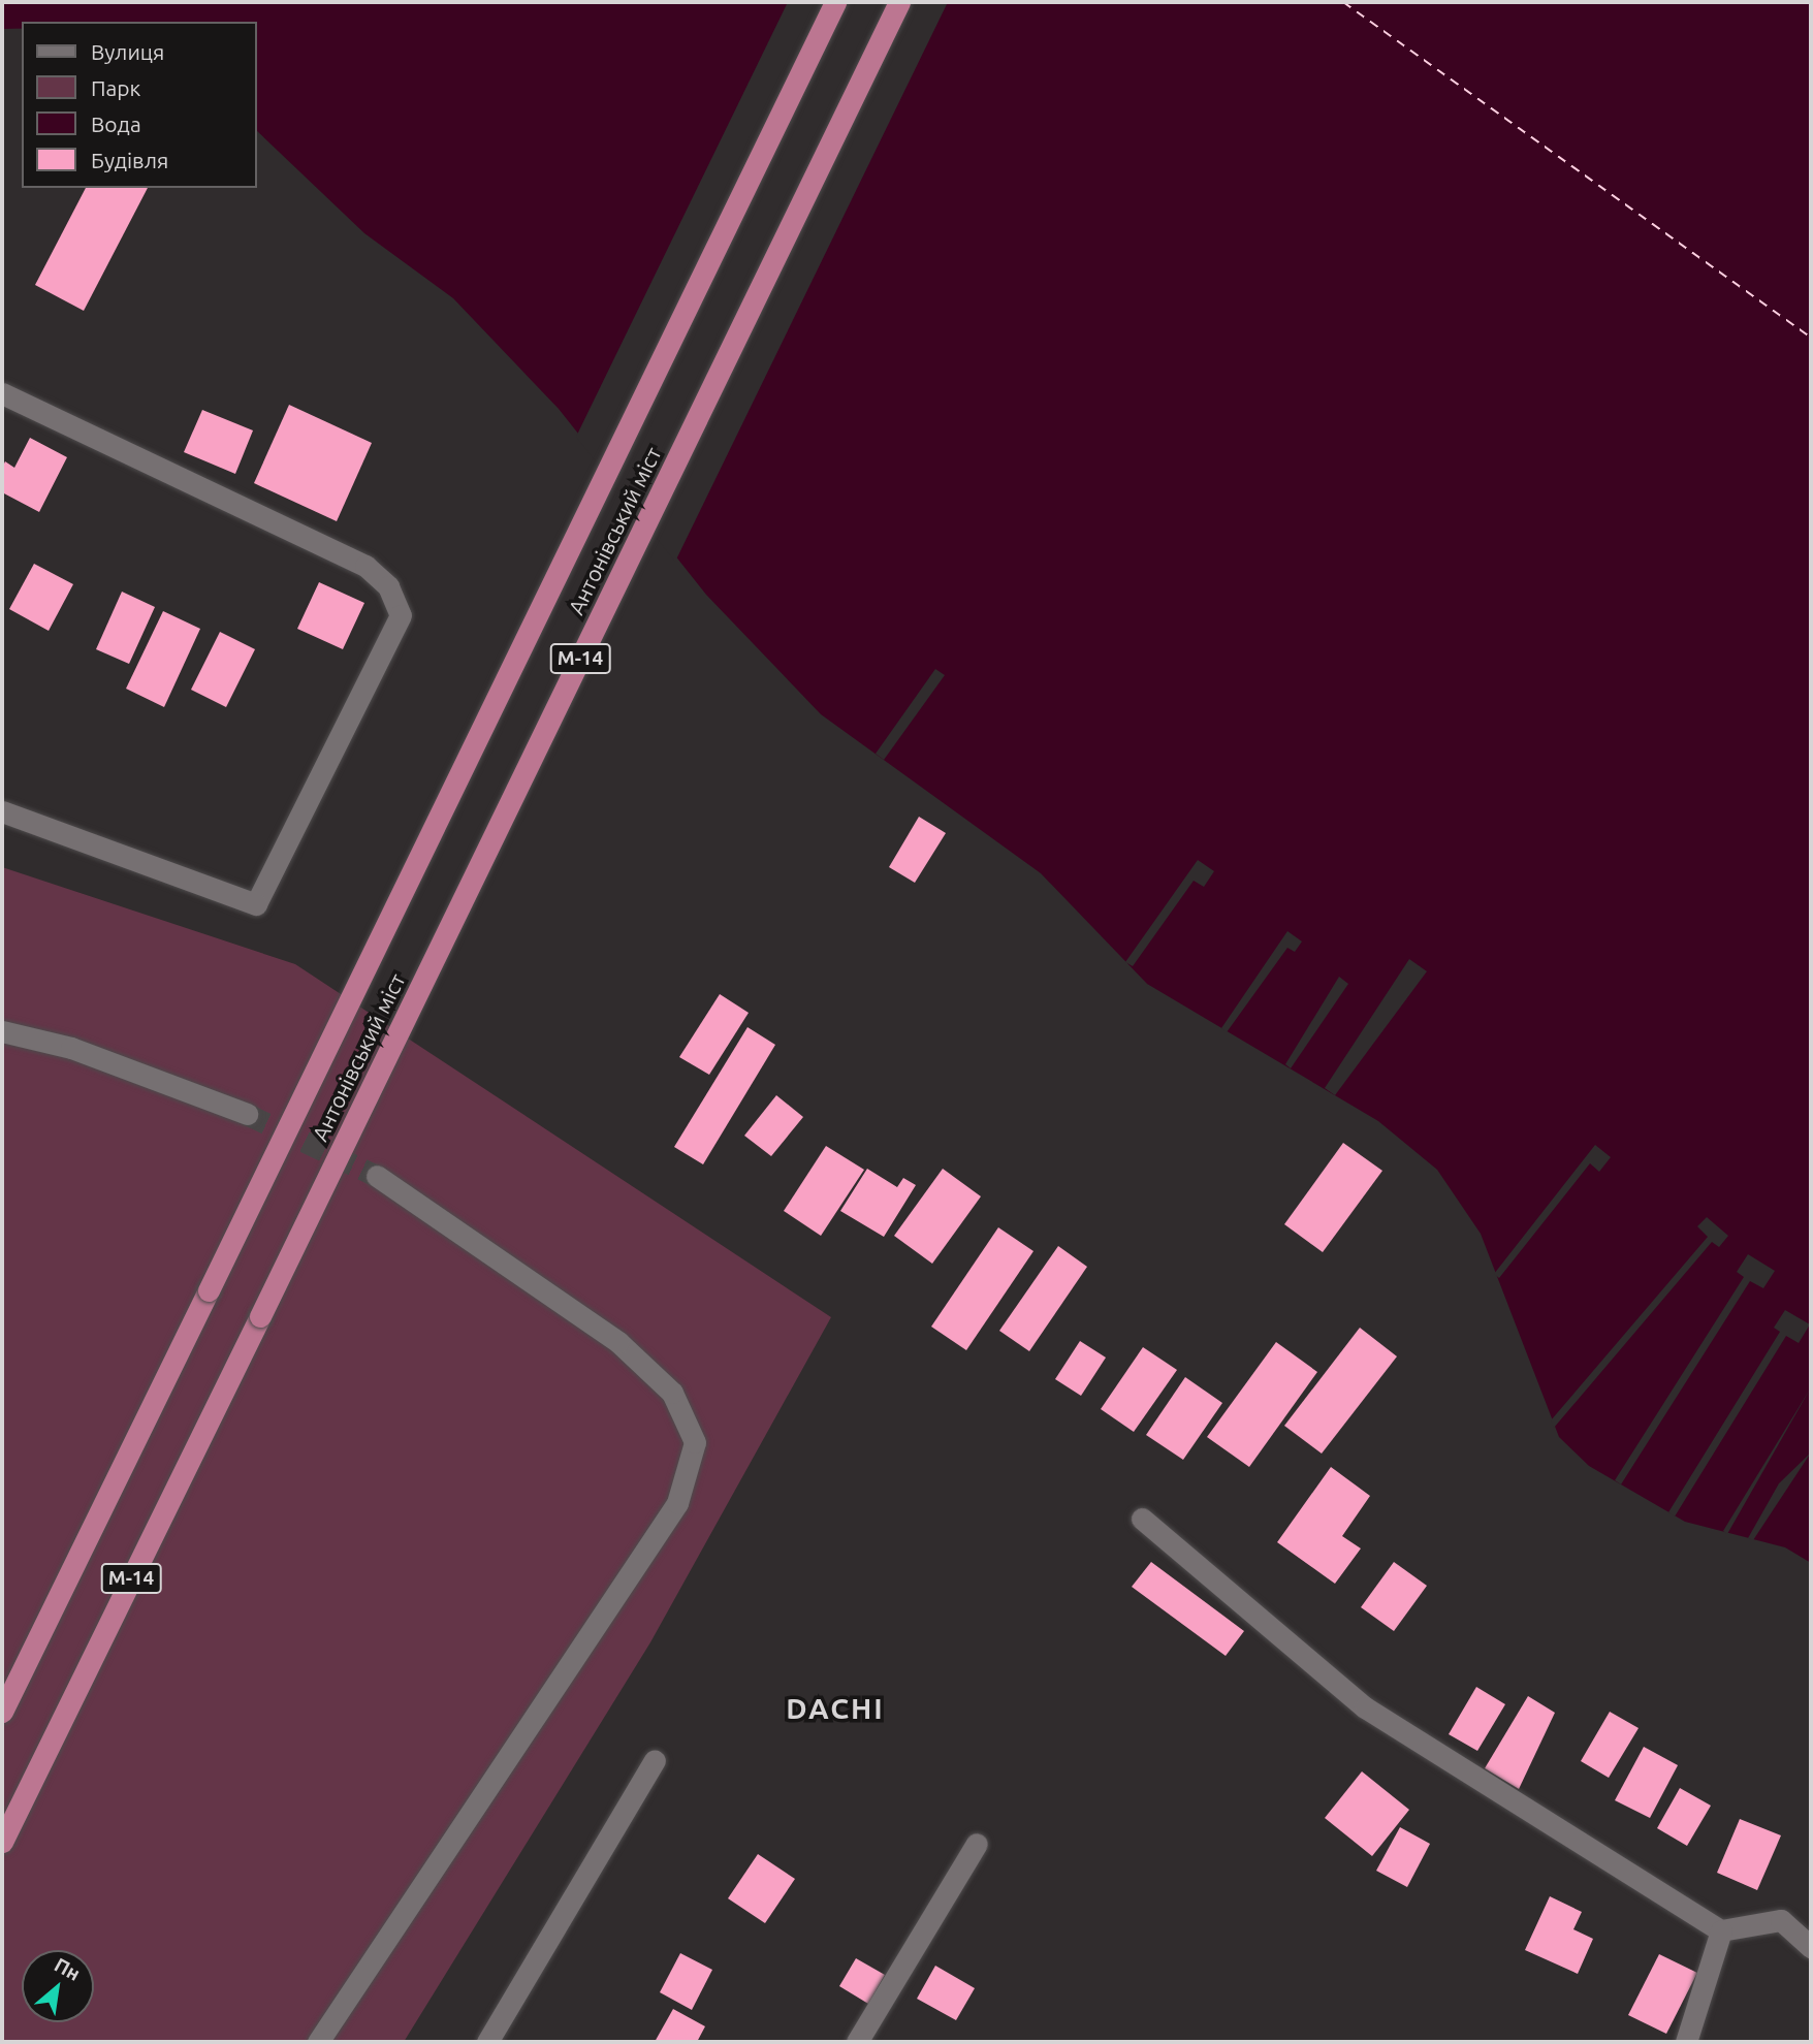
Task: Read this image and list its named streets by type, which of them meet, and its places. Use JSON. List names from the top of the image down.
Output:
{
  "streets": {
    "highway": ["Антонівський міст", "М-14"]
  },
  "districts": ["DACHI"],
  "legend": [
    "Вулиця",
    "Парк",
    "Вода",
    "Будівля"
  ],
  "north": "top right"
}
